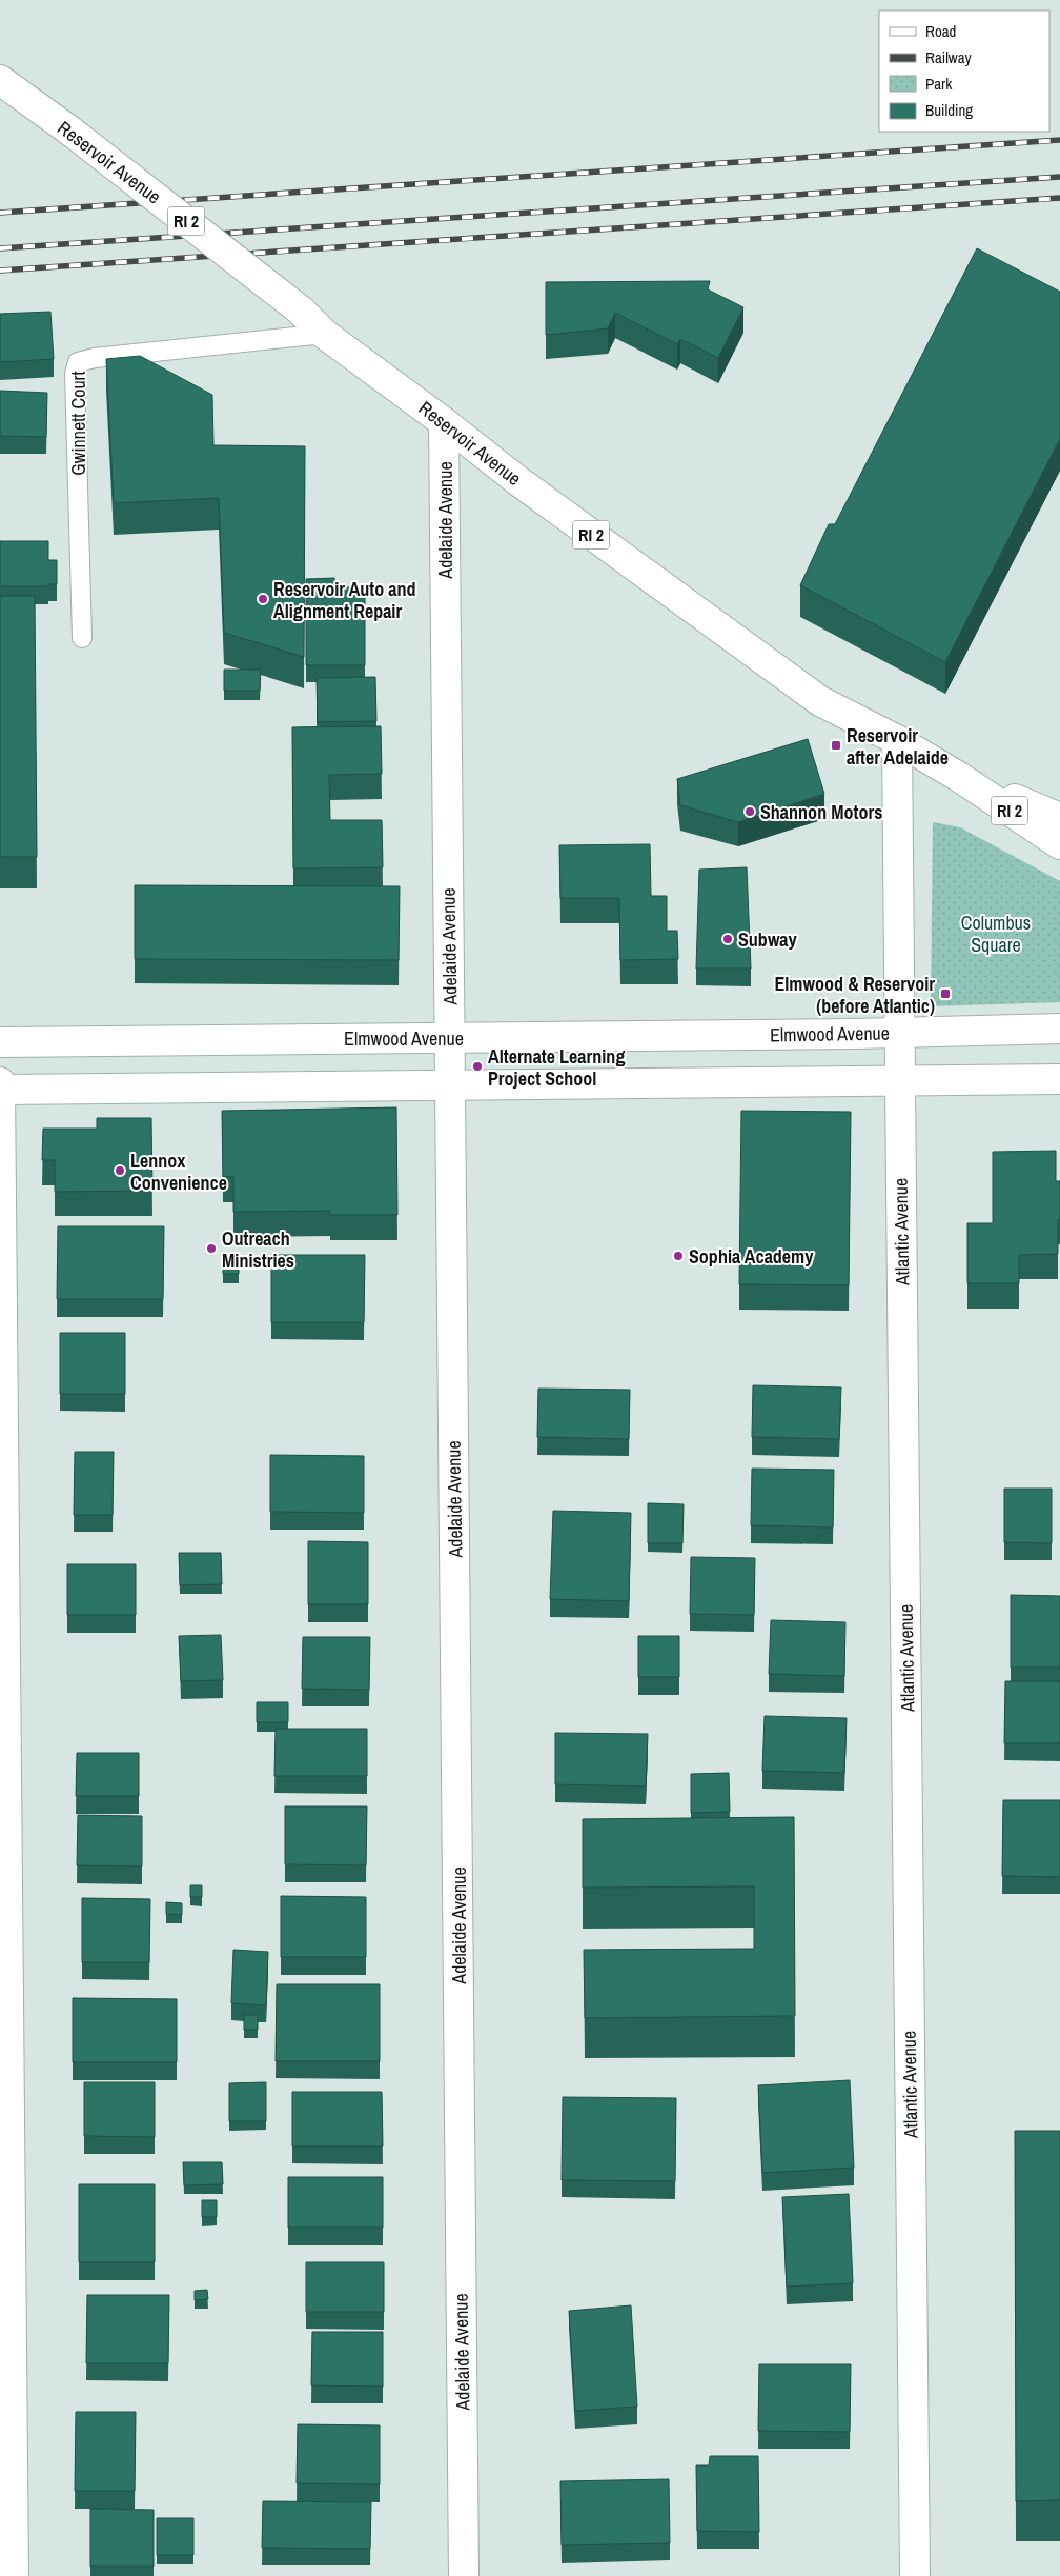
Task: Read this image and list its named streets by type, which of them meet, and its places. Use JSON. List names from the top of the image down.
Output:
{
  "streets": {
    "street": [
      "Reservoir Avenue",
      "RI 2",
      "Adelaide Avenue",
      "Elmwood Avenue",
      "Atlantic Avenue"
    ],
    "lane": ["Gwinnett Court"]
  },
  "crossings": [
    ["Reservoir Avenue", "Gwinnett Court"],
    ["Reservoir Avenue", "Adelaide Avenue"],
    ["Reservoir Avenue", "Atlantic Avenue"],
    ["Adelaide Avenue", "Elmwood Avenue"],
    ["Elmwood Avenue", "Atlantic Avenue"]
  ],
  "parks": ["Columbus Square"],
  "places": {
    "other": [
      "Reservoir Auto and Alignment Repair",
      "Shannon Motors",
      "Subway",
      "Alternate Learning Project School",
      "Lennox Convenience",
      "Outreach Ministries",
      "Sophia Academy"
    ],
    "transit": ["Reservoir after Adelaide", "Elmwood & Reservoir (before Atlantic)"]
  },
  "legend": [
    "Road",
    "Railway",
    "Park",
    "Building"
  ]
}
